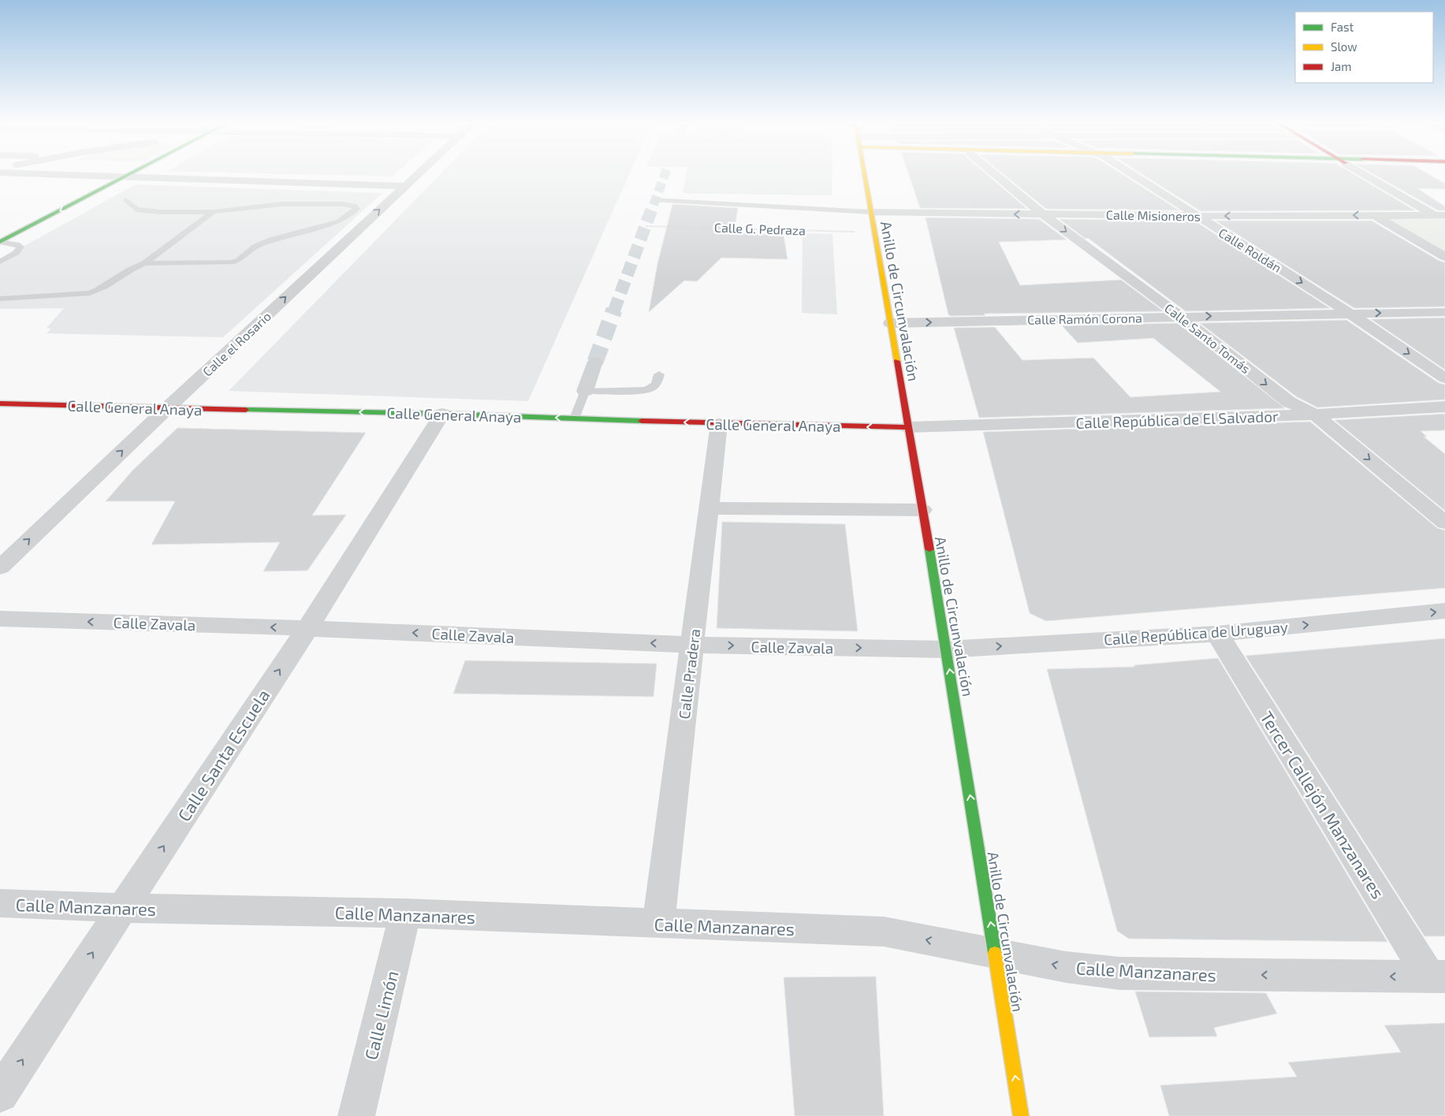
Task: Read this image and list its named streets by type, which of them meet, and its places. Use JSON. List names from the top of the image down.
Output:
{
  "streets": {
    "main road": ["Anillo de Circunvalación", "Calle General Anaya"],
    "street": [
      "Calle Misioneros",
      "Calle Roldán",
      "Calle Ramón Corona",
      "Calle Santo Tomás",
      "Calle el Rosario",
      "Calle República de El Salvador",
      "Calle Zavala",
      "Calle República de Uruguay",
      "Calle Pradera",
      "Calle Santa Escuela",
      "Tercer Callejón Manzanares",
      "Calle Manzanares",
      "Calle Limón"
    ],
    "path": ["Calle G. Pedraza"]
  },
  "crossings": [
    ["Calle Misioneros", "Calle Roldán"],
    ["Calle Misioneros", "Anillo de Circunvalación"],
    ["Calle Misioneros", "Calle Santo Tomás"],
    ["Calle G. Pedraza", "Anillo de Circunvalación"],
    ["Calle Roldán", "Calle Ramón Corona"],
    ["Anillo de Circunvalación", "Calle Ramón Corona"],
    ["Anillo de Circunvalación", "Calle General Anaya"],
    ["Anillo de Circunvalación", "Calle República de El Salvador"],
    ["Anillo de Circunvalación", "Calle Zavala"],
    ["Anillo de Circunvalación", "Calle República de Uruguay"],
    ["Anillo de Circunvalación", "Calle Manzanares"],
    ["Calle Ramón Corona", "Calle Santo Tomás"],
    ["Calle Santo Tomás", "Calle República de El Salvador"],
    ["Calle el Rosario", "Calle General Anaya"],
    ["Calle General Anaya", "Calle República de El Salvador"],
    ["Calle General Anaya", "Calle Pradera"],
    ["Calle General Anaya", "Calle Santa Escuela"],
    ["Calle Zavala", "Calle República de Uruguay"],
    ["Calle Zavala", "Calle Pradera"],
    ["Calle Zavala", "Calle Santa Escuela"],
    ["Calle República de Uruguay", "Tercer Callejón Manzanares"],
    ["Calle Pradera", "Calle Manzanares"],
    ["Calle Santa Escuela", "Calle Manzanares"],
    ["Tercer Callejón Manzanares", "Calle Manzanares"],
    ["Calle Manzanares", "Calle Limón"]
  ],
  "one_way": [
    "Calle Misioneros",
    "Anillo de Circunvalación",
    "Calle Ramón Corona",
    "Calle Santo Tomás",
    "Calle el Rosario",
    "Calle General Anaya",
    "Calle República de Uruguay",
    "Calle Santa Escuela",
    "Calle Manzanares"
  ],
  "legend": ["Fast", "Slow", "Jam"]
}
